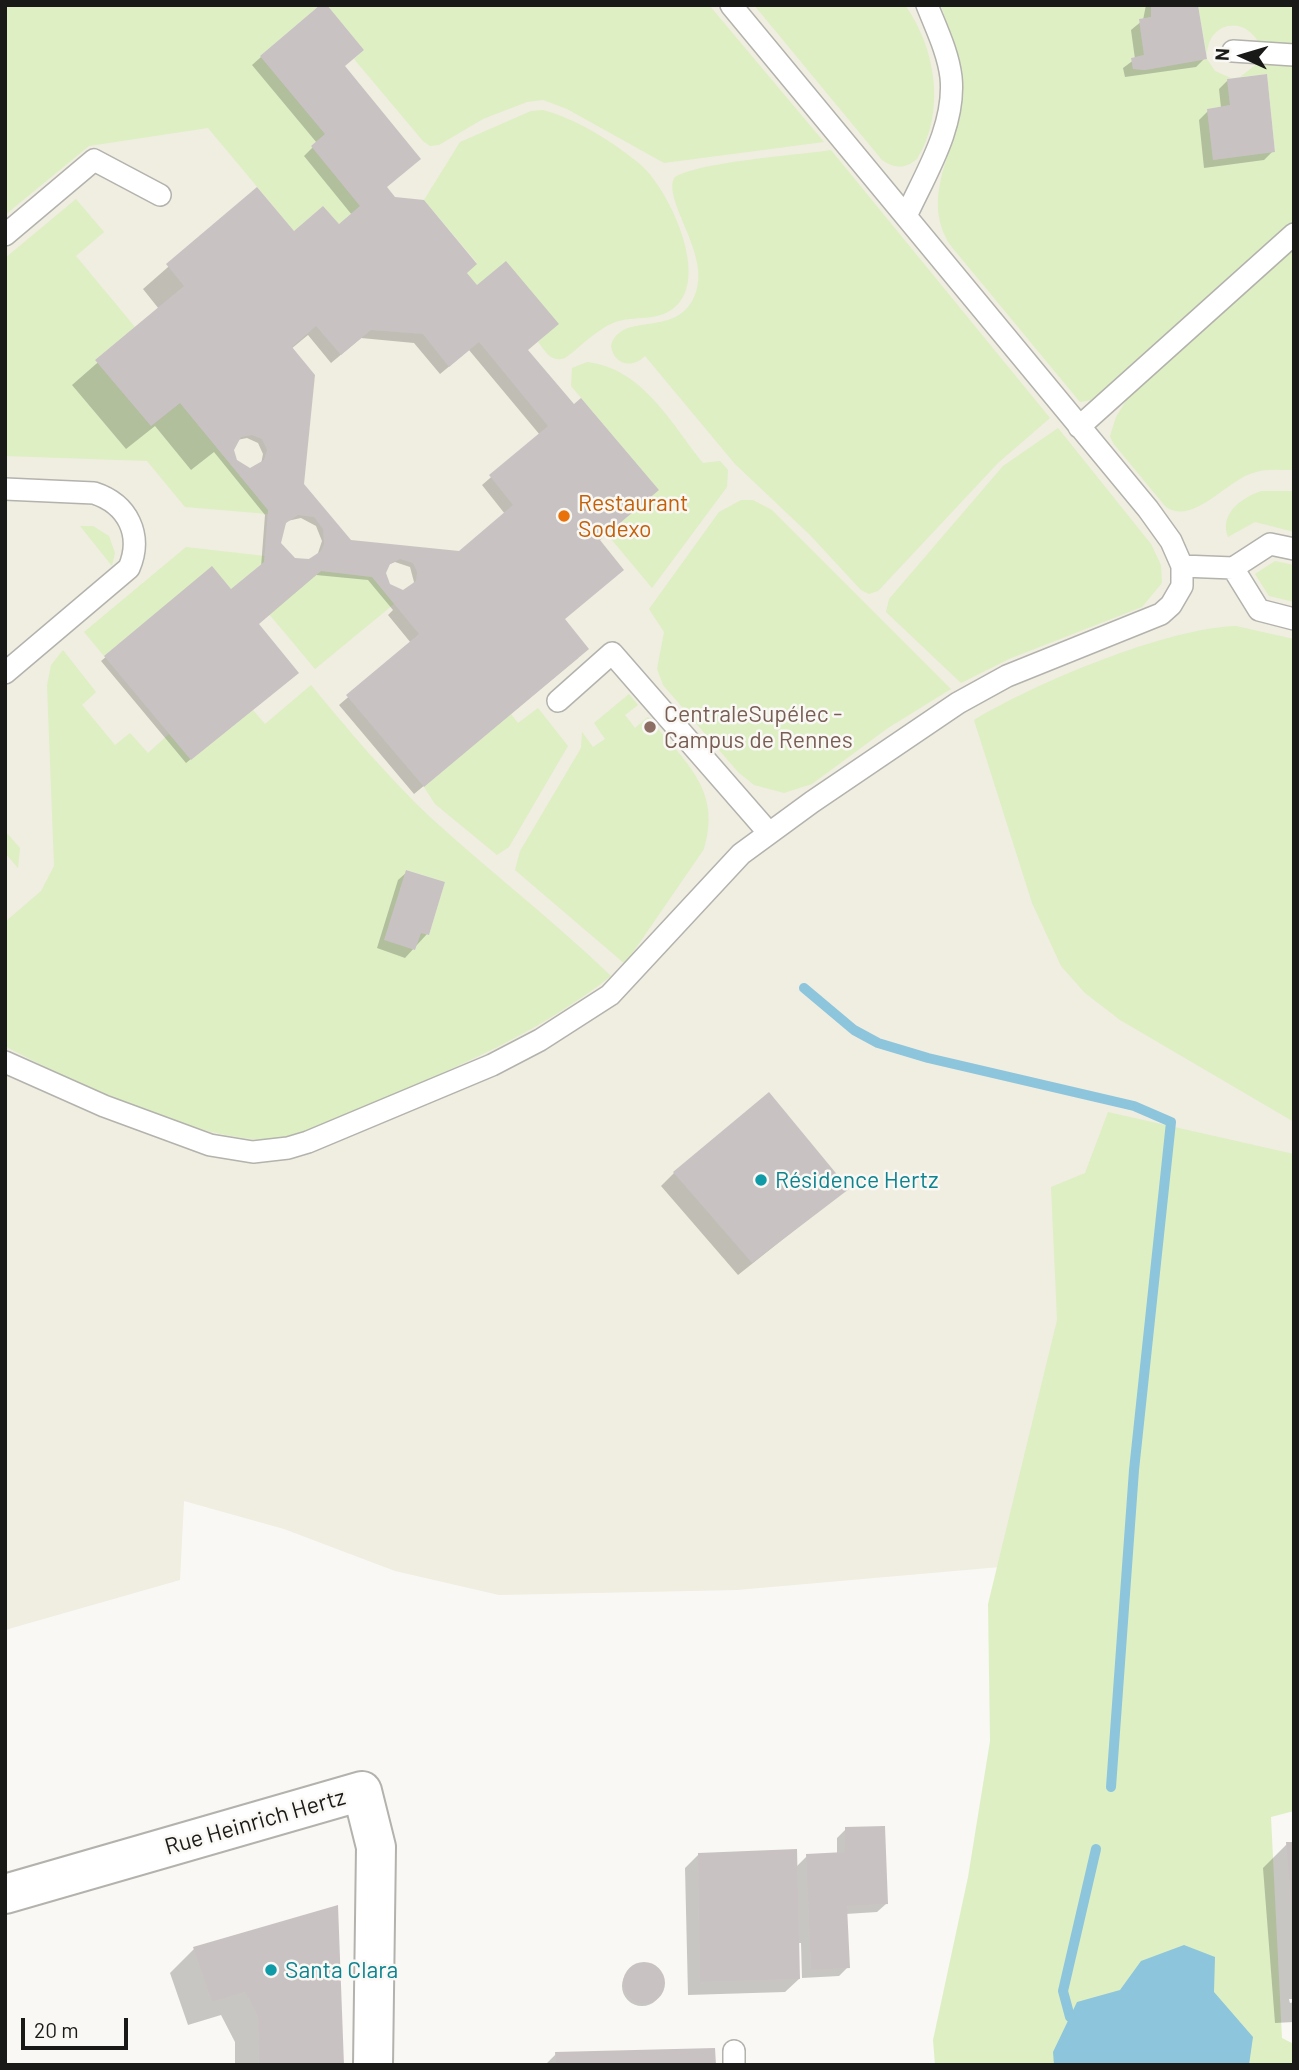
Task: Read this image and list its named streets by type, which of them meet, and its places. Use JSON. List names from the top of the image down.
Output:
{
  "streets": {
    "street": ["Rue Heinrich Hertz"]
  },
  "places": [
    "Restaurant Sodexo",
    "CentraleSupélec - Campus de Rennes",
    "Résidence Hertz",
    "Santa Clara"
  ],
  "scale_bar": "20 m",
  "north": "left"
}
